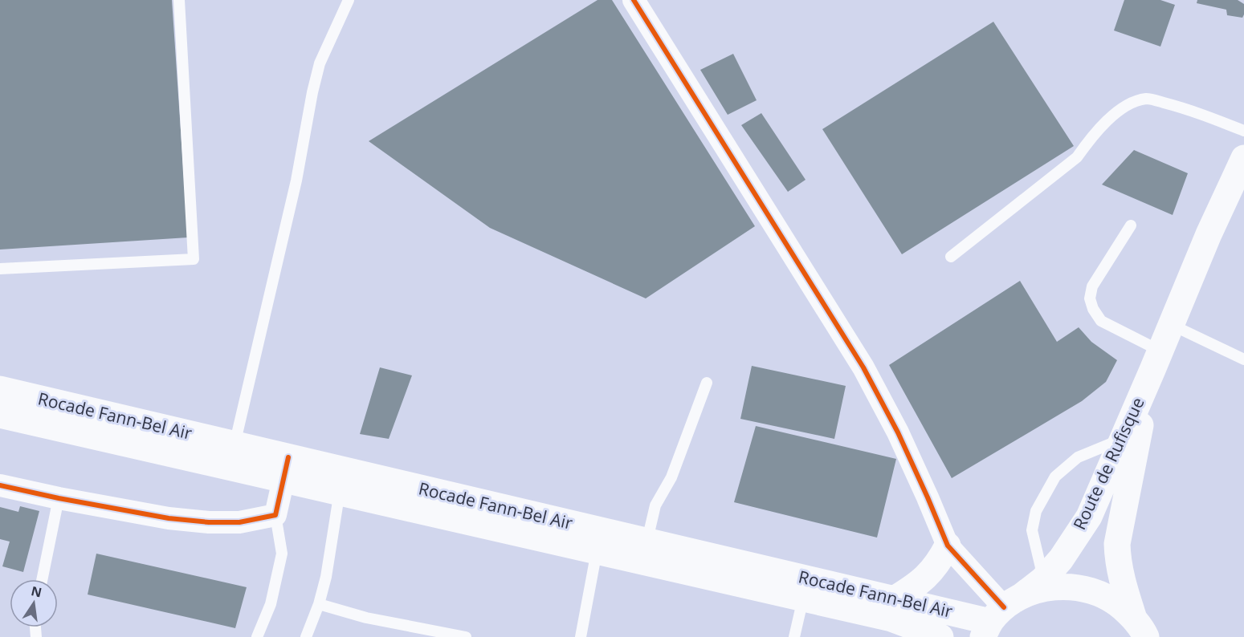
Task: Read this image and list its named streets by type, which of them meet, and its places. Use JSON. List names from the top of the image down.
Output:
{
  "streets": {
    "main road": ["Rocade Fann-Bel Air", "Route de Rufisque"]
  },
  "crossings": [
    ["Rocade Fann-Bel Air", "Route de Rufisque"]
  ],
  "north": "top"
}
